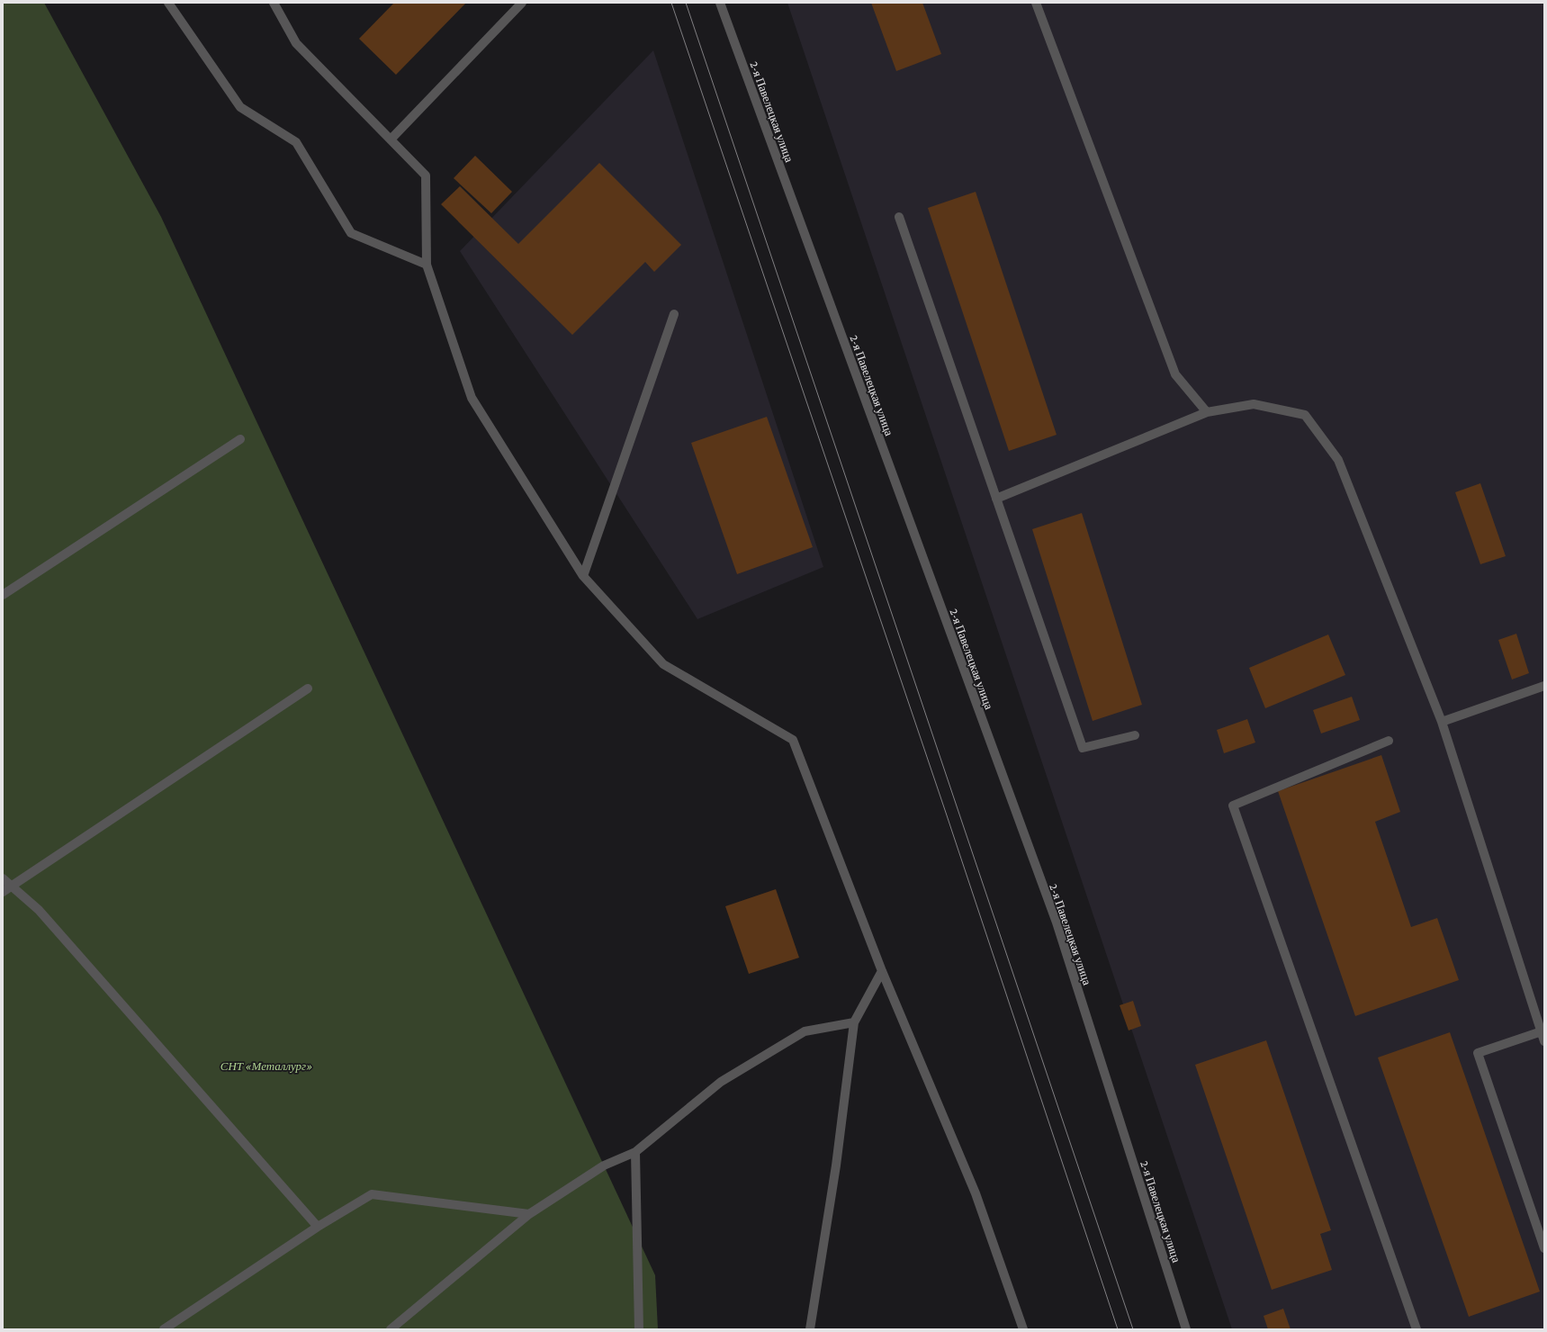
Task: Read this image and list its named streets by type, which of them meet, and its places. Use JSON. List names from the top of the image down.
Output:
{
  "streets": {
    "street": ["2-я Павелецкая улица"]
  },
  "parks": ["СНТ «Металлург»"]
}
